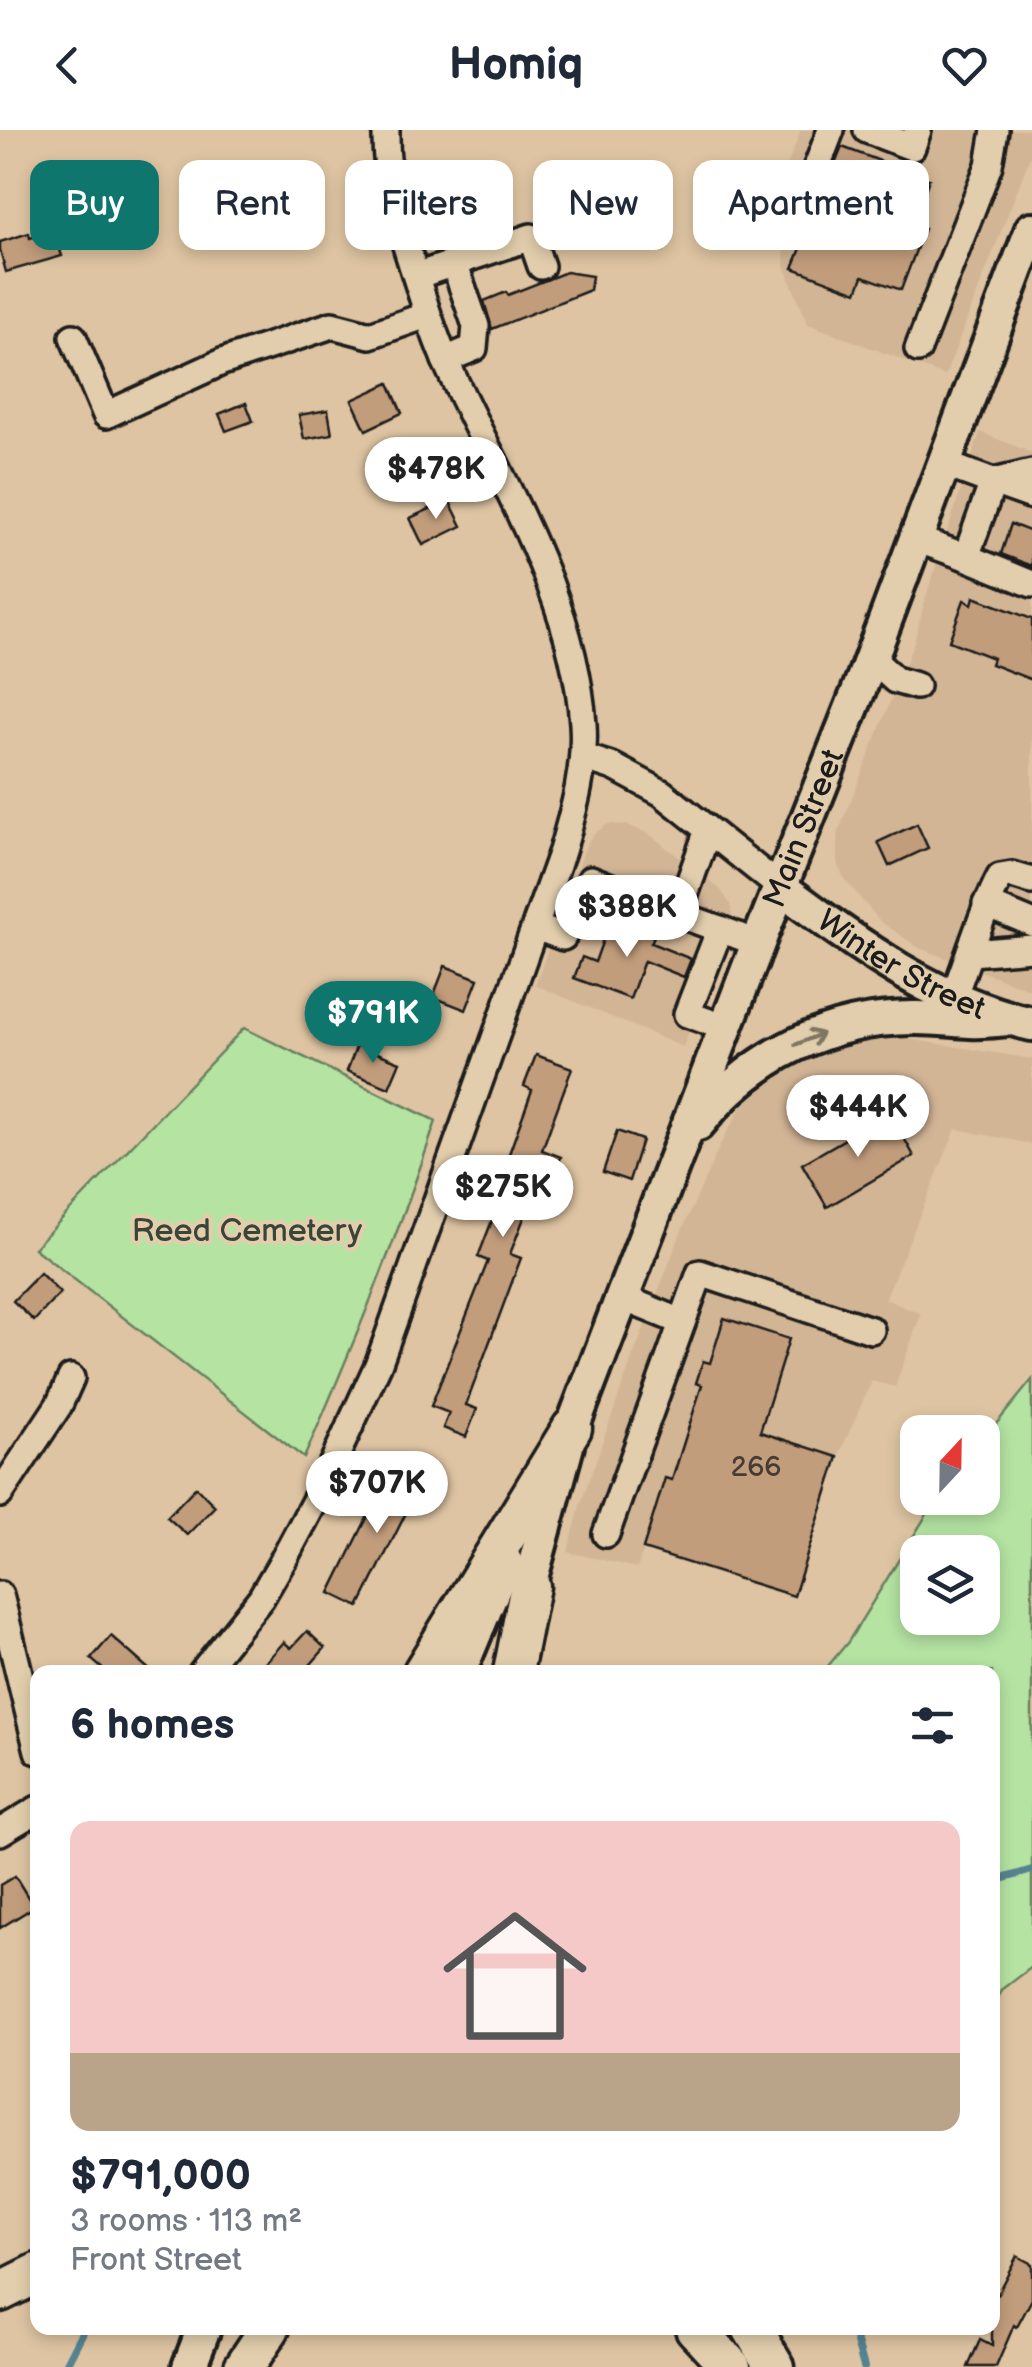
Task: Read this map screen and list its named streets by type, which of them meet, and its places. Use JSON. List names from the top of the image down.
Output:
{
  "streets": {
    "main road": ["Main Street", "Winter Street"]
  },
  "crossings": [
    ["Main Street", "Winter Street"]
  ],
  "parks": ["Reed Cemetery"],
  "house_numbers": ["266"],
  "north": "top",
  "page": {
    "header": "Homiq",
    "chip": [
      "Buy",
      "Rent",
      "Filters",
      "New",
      "Apartment"
    ],
    "price": [
      "$478K",
      "$388K",
      "$791K",
      "$444K",
      "$275K",
      "$707K"
    ],
    "heading": "6 homes",
    "list": [
      {
        "name": "$791,000",
        "note": "3 rooms · 113 m² · Front Street"
      }
    ]
  }
}
